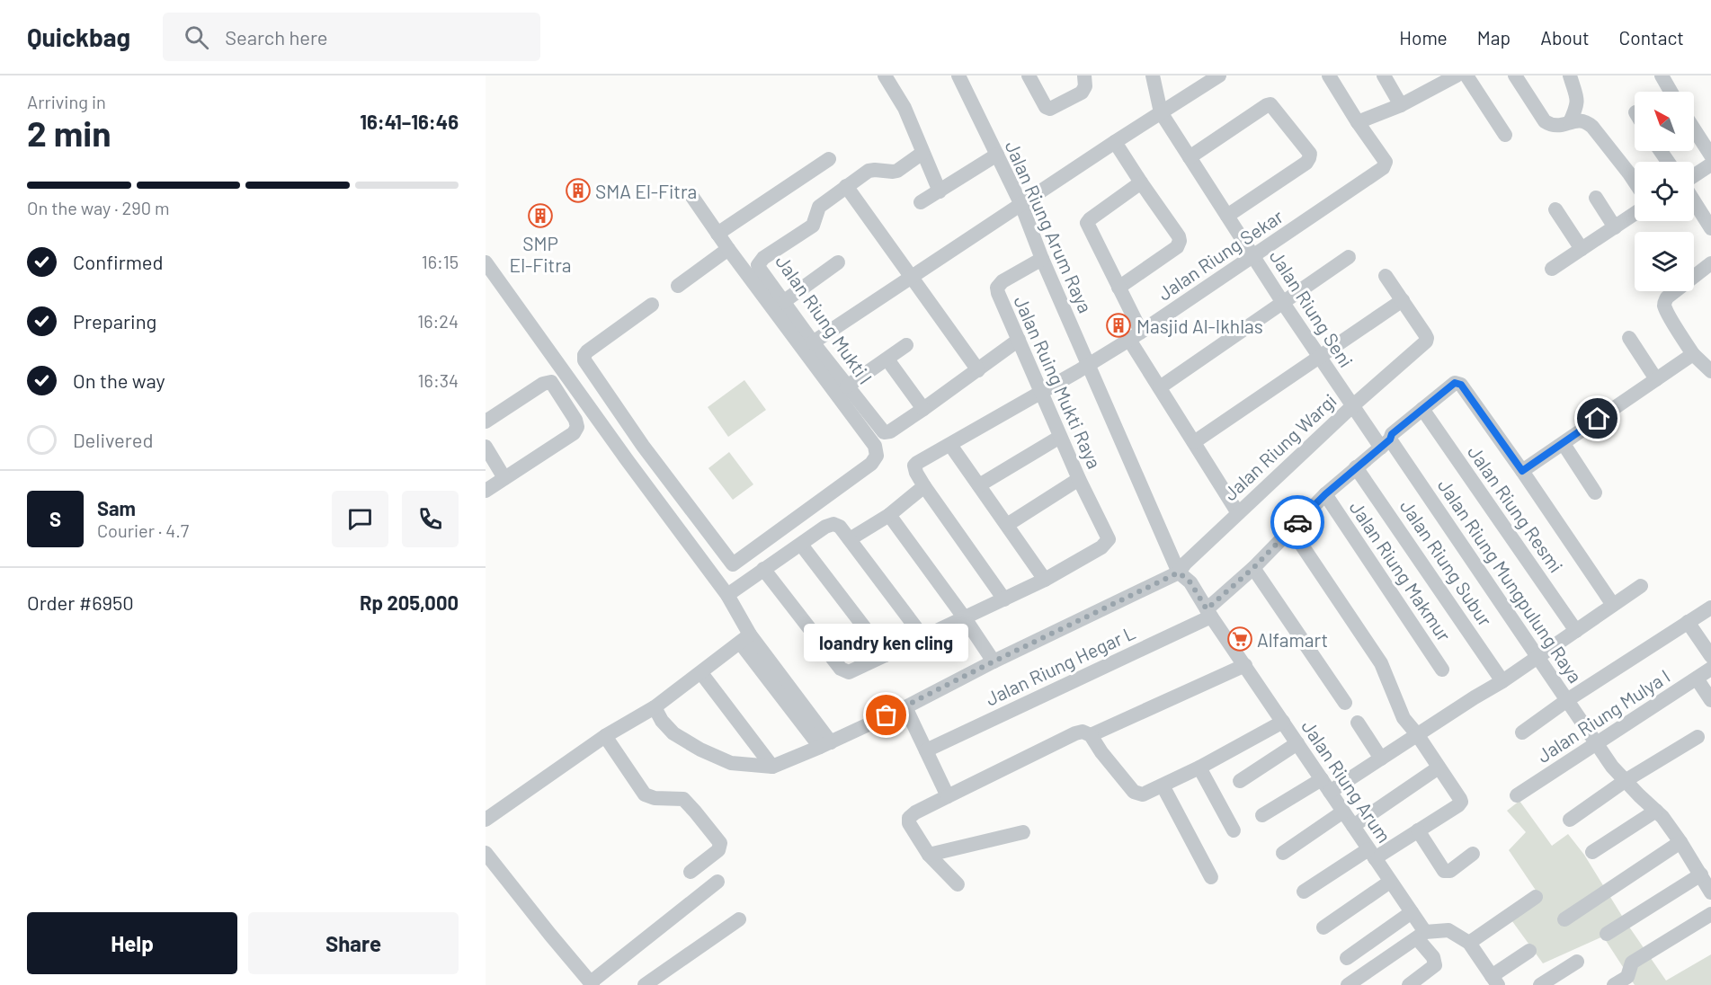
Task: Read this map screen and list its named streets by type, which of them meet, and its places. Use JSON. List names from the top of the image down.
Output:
{
  "streets": {
    "street": [
      "Jalan Riung Arum Raya",
      "Jalan Riung Sekar",
      "Jalan Riung Seni",
      "Jalan Riung Mukti I",
      "Jalan Ruing Mukti Raya",
      "Jalan Riung Wargi",
      "Jalan Riung Resmi",
      "Jalan Riung Subur",
      "Jalan Riung Makmur",
      "Jalan Riung Mungpulung Raya",
      "Jalan Riung Hegar L",
      "Jalan Riung Mulya I",
      "Jalan Riung Arum"
    ]
  },
  "crossings": [
    ["Jalan Riung Arum Raya", "Jalan Riung Sekar"],
    ["Jalan Riung Arum Raya", "Jalan Ruing Mukti Raya"],
    ["Jalan Riung Arum Raya", "Jalan Riung Wargi"],
    ["Jalan Riung Arum Raya", "Jalan Riung Arum"],
    ["Jalan Riung Sekar", "Jalan Riung Seni"],
    ["Jalan Riung Sekar", "Jalan Ruing Mukti Raya"],
    ["Jalan Riung Seni", "Jalan Riung Wargi"],
    ["Jalan Riung Seni", "Jalan Riung Mungpulung Raya"],
    ["Jalan Riung Seni", "Jalan Riung Hegar L"],
    ["Jalan Riung Mukti I", "Jalan Ruing Mukti Raya"],
    ["Jalan Riung Wargi", "Jalan Riung Arum"],
    ["Jalan Riung Resmi", "Jalan Riung Hegar L"],
    ["Jalan Riung Subur", "Jalan Riung Hegar L"],
    ["Jalan Riung Makmur", "Jalan Riung Hegar L"],
    ["Jalan Riung Mungpulung Raya", "Jalan Riung Hegar L"],
    ["Jalan Riung Mungpulung Raya", "Jalan Riung Mulya I"],
    ["Jalan Riung Hegar L", "Jalan Riung Arum"]
  ],
  "places": {
    "building": ["SMA El-Fitra", "SMP El-Fitra", "Masjid Al-Ikhlas"],
    "supermarket": ["Alfamart"],
    "other": ["loandry ken cling"]
  },
  "north": "top left",
  "page": {
    "header": "Quickbag",
    "search": "Search here",
    "nav": [
      "Home",
      "Map",
      "About",
      "Contact"
    ],
    "heading": ["2 min", "Arriving in", "16:41–16:46"],
    "panel": [
      "Sam",
      "Courier · 4.7",
      "Order #6950",
      "Rp 205,000"
    ],
    "bar": "On the way · 290 m",
    "list": [
      ["Confirmed", "16:15"],
      ["Preparing", "16:24"],
      ["On the way", "16:34"],
      "Delivered"
    ],
    "round": "S",
    "bubble": "loandry ken cling",
    "buttons": ["Help", "Share"]
  }
}
